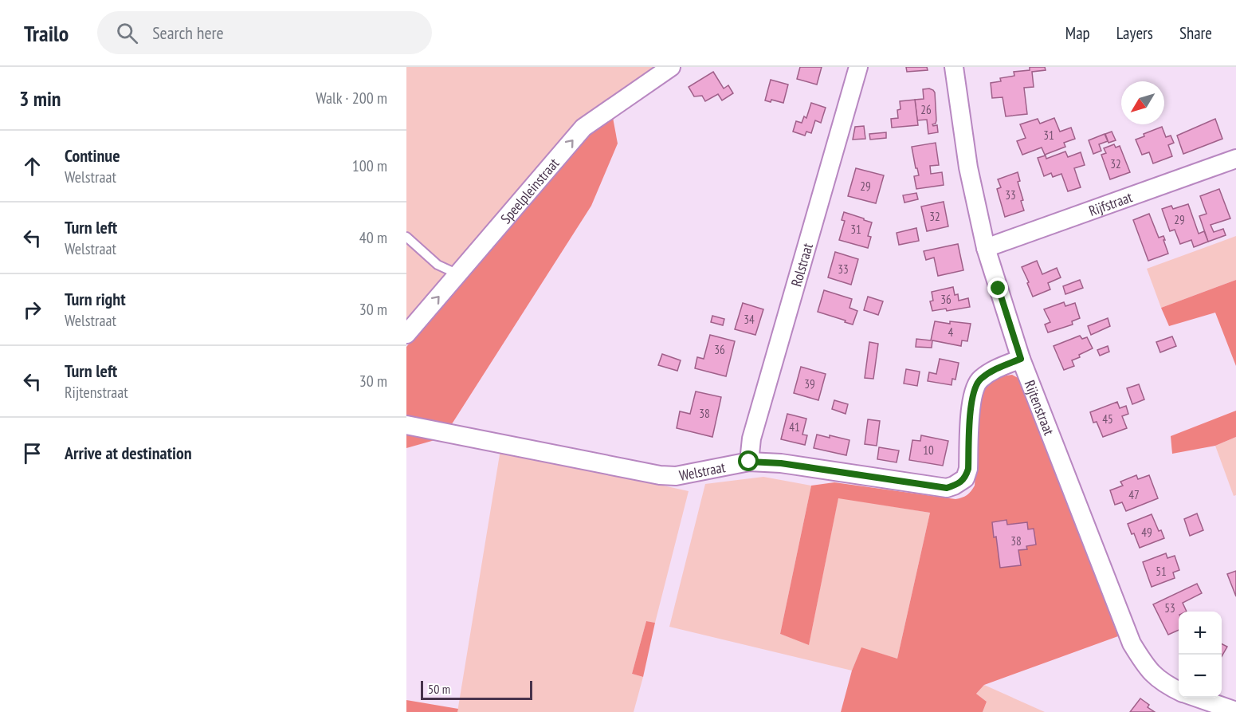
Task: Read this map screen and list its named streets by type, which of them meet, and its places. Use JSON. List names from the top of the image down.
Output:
{
  "streets": {
    "street": [
      "Speelpleinstraat",
      "Rijfstraat",
      "Rolstraat",
      "Rijtenstraat",
      "Welstraat"
    ]
  },
  "crossings": [
    ["Rijfstraat", "Rijtenstraat"],
    ["Rolstraat", "Welstraat"],
    ["Rijtenstraat", "Welstraat"]
  ],
  "one_way": ["Speelpleinstraat"],
  "house_numbers": [
    "26",
    "31",
    "32",
    "29",
    "33",
    "32",
    "29",
    "31",
    "33",
    "36",
    "34",
    "4",
    "36",
    "39",
    "38",
    "45",
    "41",
    "10",
    "47",
    "49",
    "38",
    "51",
    "53"
  ],
  "scale_bar": "50 m",
  "north": "bottom left",
  "page": {
    "header": "Trailo",
    "search": "Search here",
    "nav": ["Map", "Layers", "Share"],
    "heading": ["3 min", "Walk · 200 m"],
    "list": [
      ["Continue", "Welstraat", "100 m"],
      ["Turn left", "Welstraat", "40 m"],
      ["Turn right", "Welstraat", "30 m"],
      ["Turn left", "Rijtenstraat", "30 m"],
      "Arrive at destination"
    ],
    "map_buttons": ["+", "−"],
    "scale": "50 m"
  }
}
